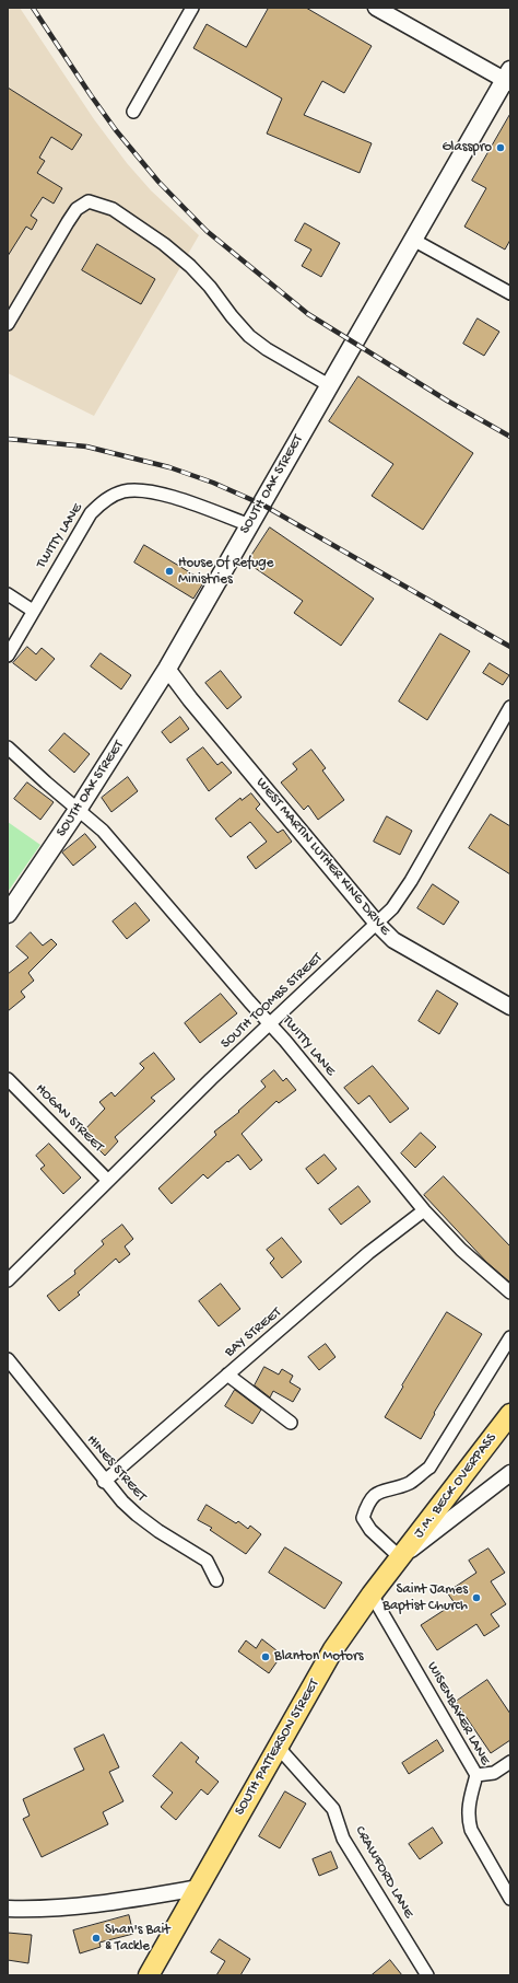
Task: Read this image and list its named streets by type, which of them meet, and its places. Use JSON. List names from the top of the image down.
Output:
{
  "streets": {
    "main road": ["SOUTH OAK STREET", "J.M. BECK OVERPASS", "SOUTH PATTERSON STREET"],
    "street": [
      "TWITTY LANE",
      "WEST MARTIN LUTHER KING DRIVE",
      "SOUTH TOOMBS STREET",
      "HOGAN STREET",
      "BAY STREET",
      "HINES STREET",
      "WISENBAKER LANE",
      "CRAWFORD LANE"
    ]
  },
  "crossings": [
    ["SOUTH OAK STREET", "TWITTY LANE"],
    ["SOUTH OAK STREET", "WEST MARTIN LUTHER KING DRIVE"],
    ["TWITTY LANE", "SOUTH TOOMBS STREET"],
    ["TWITTY LANE", "BAY STREET"],
    ["WEST MARTIN LUTHER KING DRIVE", "SOUTH TOOMBS STREET"],
    ["SOUTH TOOMBS STREET", "HOGAN STREET"],
    ["BAY STREET", "HINES STREET"],
    ["J.M. BECK OVERPASS", "SOUTH PATTERSON STREET"],
    ["WISENBAKER LANE", "SOUTH PATTERSON STREET"],
    ["SOUTH PATTERSON STREET", "CRAWFORD LANE"]
  ],
  "places": [
    "Glasspro",
    "House Of Refuge Ministries",
    "Saint James Baptist Church",
    "Blanton Motors",
    "Shan's Bait & Tackle"
  ]
}
